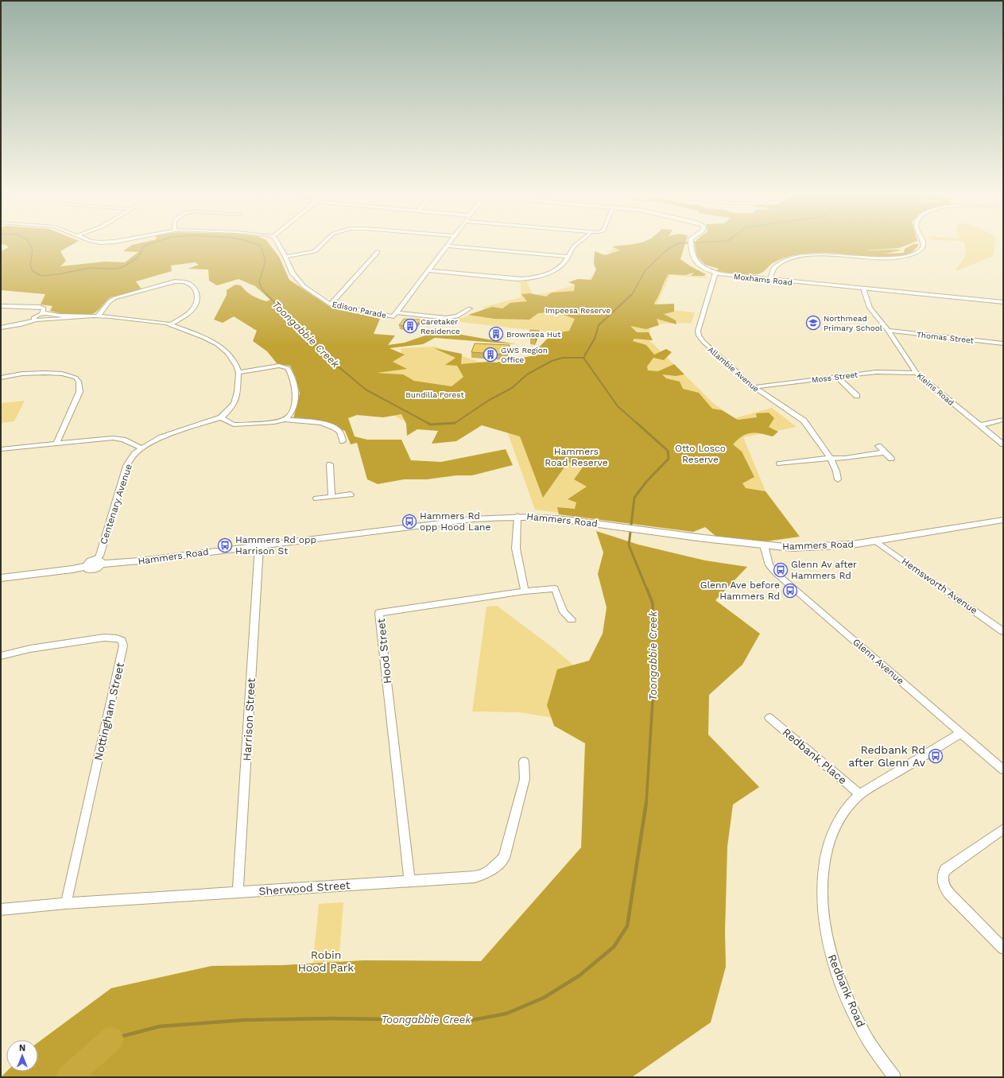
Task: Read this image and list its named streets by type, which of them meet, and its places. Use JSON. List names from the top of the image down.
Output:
{
  "streets": {
    "street": [
      "Moxhams Road",
      "Edison Parade",
      "Thomas Street",
      "Allambie Avenue",
      "Moss Street",
      "Kleins Road",
      "Centenary Avenue",
      "Hammers Road",
      "Hemsworth Avenue",
      "Hood Street",
      "Glenn Avenue",
      "Nottingham Street",
      "Harrison Street",
      "Redbank Place",
      "Sherwood Street",
      "Redbank Road"
    ]
  },
  "crossings": [
    ["Moxhams Road", "Allambie Avenue"],
    ["Moxhams Road", "Kleins Road"],
    ["Thomas Street", "Kleins Road"],
    ["Allambie Avenue", "Moss Street"],
    ["Moss Street", "Kleins Road"],
    ["Centenary Avenue", "Hammers Road"],
    ["Hammers Road", "Hemsworth Avenue"],
    ["Hammers Road", "Glenn Avenue"],
    ["Hammers Road", "Harrison Street"],
    ["Hood Street", "Sherwood Street"],
    ["Glenn Avenue", "Redbank Road"],
    ["Nottingham Street", "Sherwood Street"],
    ["Harrison Street", "Sherwood Street"],
    ["Redbank Place", "Redbank Road"]
  ],
  "water": ["Toongabbie Creek"],
  "parks": [
    "Impeesa Reserve",
    "Bundilla Forest",
    "Otto Losco Reserve",
    "Hammers Road Reserve",
    "Robin Hood Park"
  ],
  "places": {
    "school or university": ["Northmead Primary School"],
    "building": ["Caretaker Residence", "Brownsea Hut", "GWS Region Office"],
    "bus stop": [
      "Hammers Rd opp Hood Lane",
      "Hammers Rd opp Harrison St",
      "Glenn Av after Hammers Rd",
      "Glenn Ave before Hammers Rd",
      "Redbank Rd after Glenn Av"
    ]
  },
  "north": "top"
}
